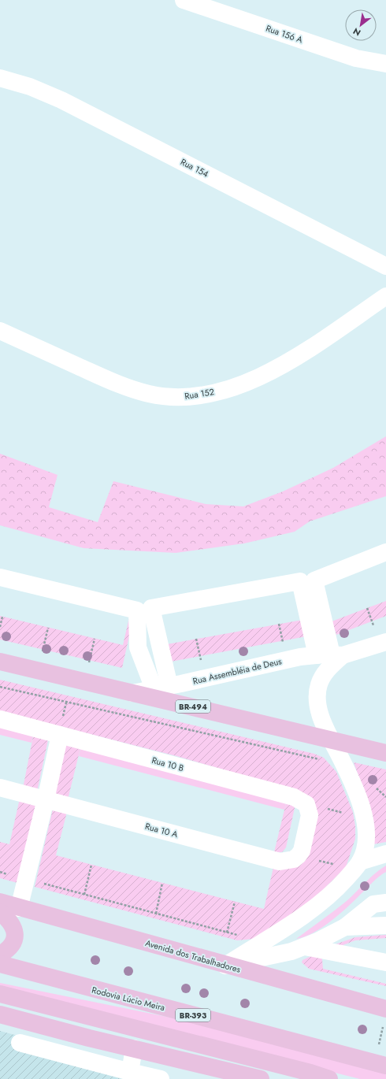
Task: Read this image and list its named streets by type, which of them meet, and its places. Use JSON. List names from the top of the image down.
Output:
{
  "streets": {
    "main road": [
      "BR-494",
      "Avenida dos Trabalhadores",
      "Rodovia Lúcio Meira",
      "BR-393"
    ],
    "street": [
      "Rua 156 A",
      "Rua 154",
      "Rua 152",
      "Rua Assembléia de Deus",
      "Rua 10 B",
      "Rua 10 A"
    ]
  },
  "crossings": [
    ["Rua Assembléia de Deus", "BR-494"],
    ["Rua 10 B", "Rua 10 A"]
  ],
  "north": "bottom left"
}
